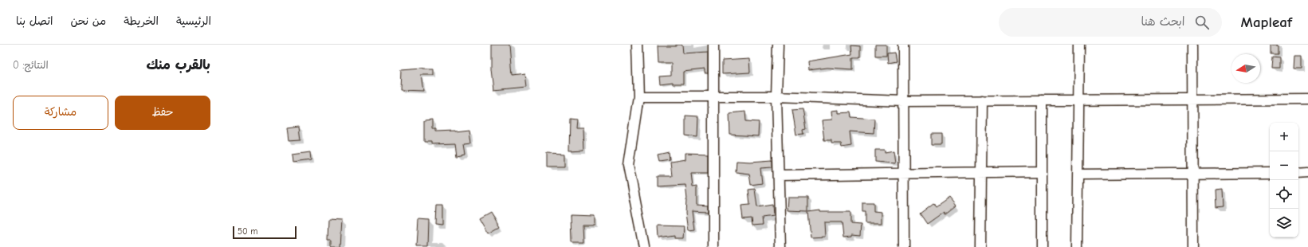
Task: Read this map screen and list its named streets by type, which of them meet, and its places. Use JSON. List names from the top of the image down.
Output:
{
  "scale_bar": "50 m",
  "north": "left",
  "page": {
    "header": "Mapleaf",
    "search": "ابحث هنا",
    "nav": [
      "الرئيسية",
      "الخريطة",
      "من نحن",
      "اتصل بنا"
    ],
    "heading": ["بالقرب منك", "النتائج: 0"],
    "buttons": ["حفظ", "مشاركة"],
    "map_buttons": ["+", "−"],
    "scale": "50 m"
  }
}
